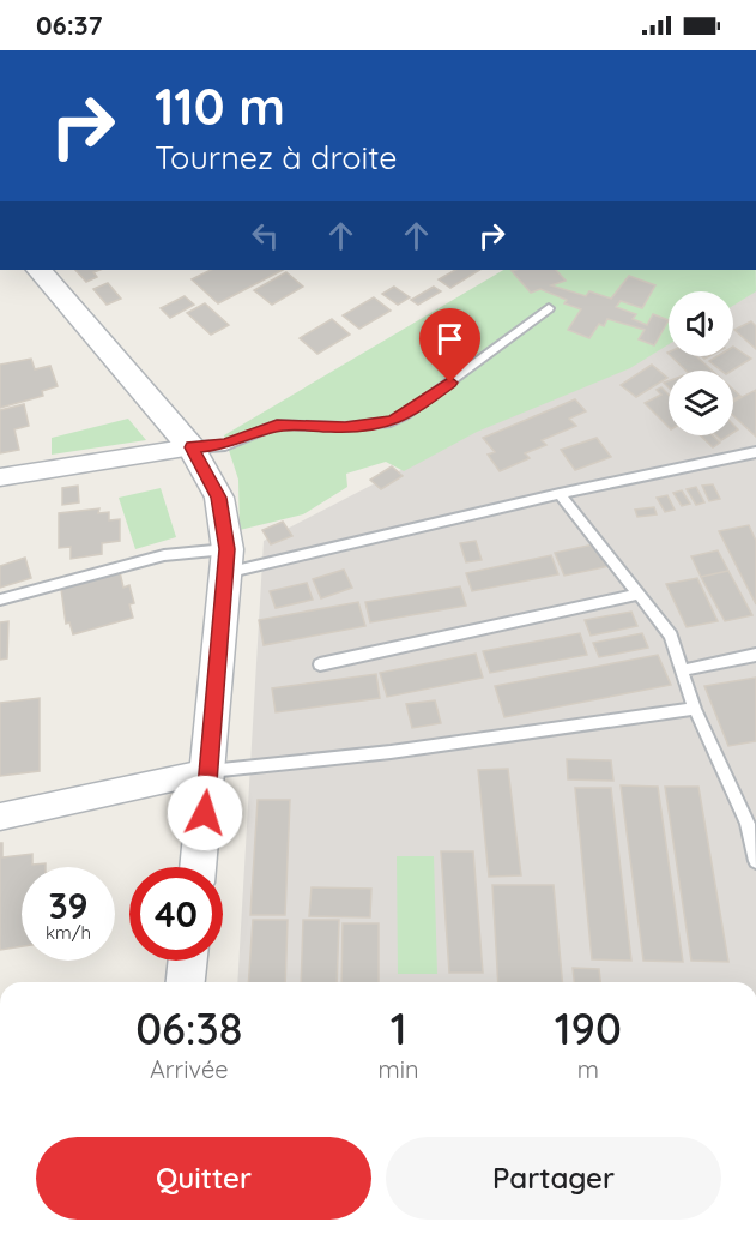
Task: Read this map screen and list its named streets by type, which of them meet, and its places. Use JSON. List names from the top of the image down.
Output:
{
  "page": {
    "status": "06:37",
    "turn": ["110 m", "Tournez à droite"],
    "speed": "39 km/h",
    "limit": "40",
    "eta": [
      "06:38",
      "Arrivée",
      "1",
      "min",
      "190",
      "m"
    ],
    "buttons": ["Quitter", "Partager"]
  }
}
